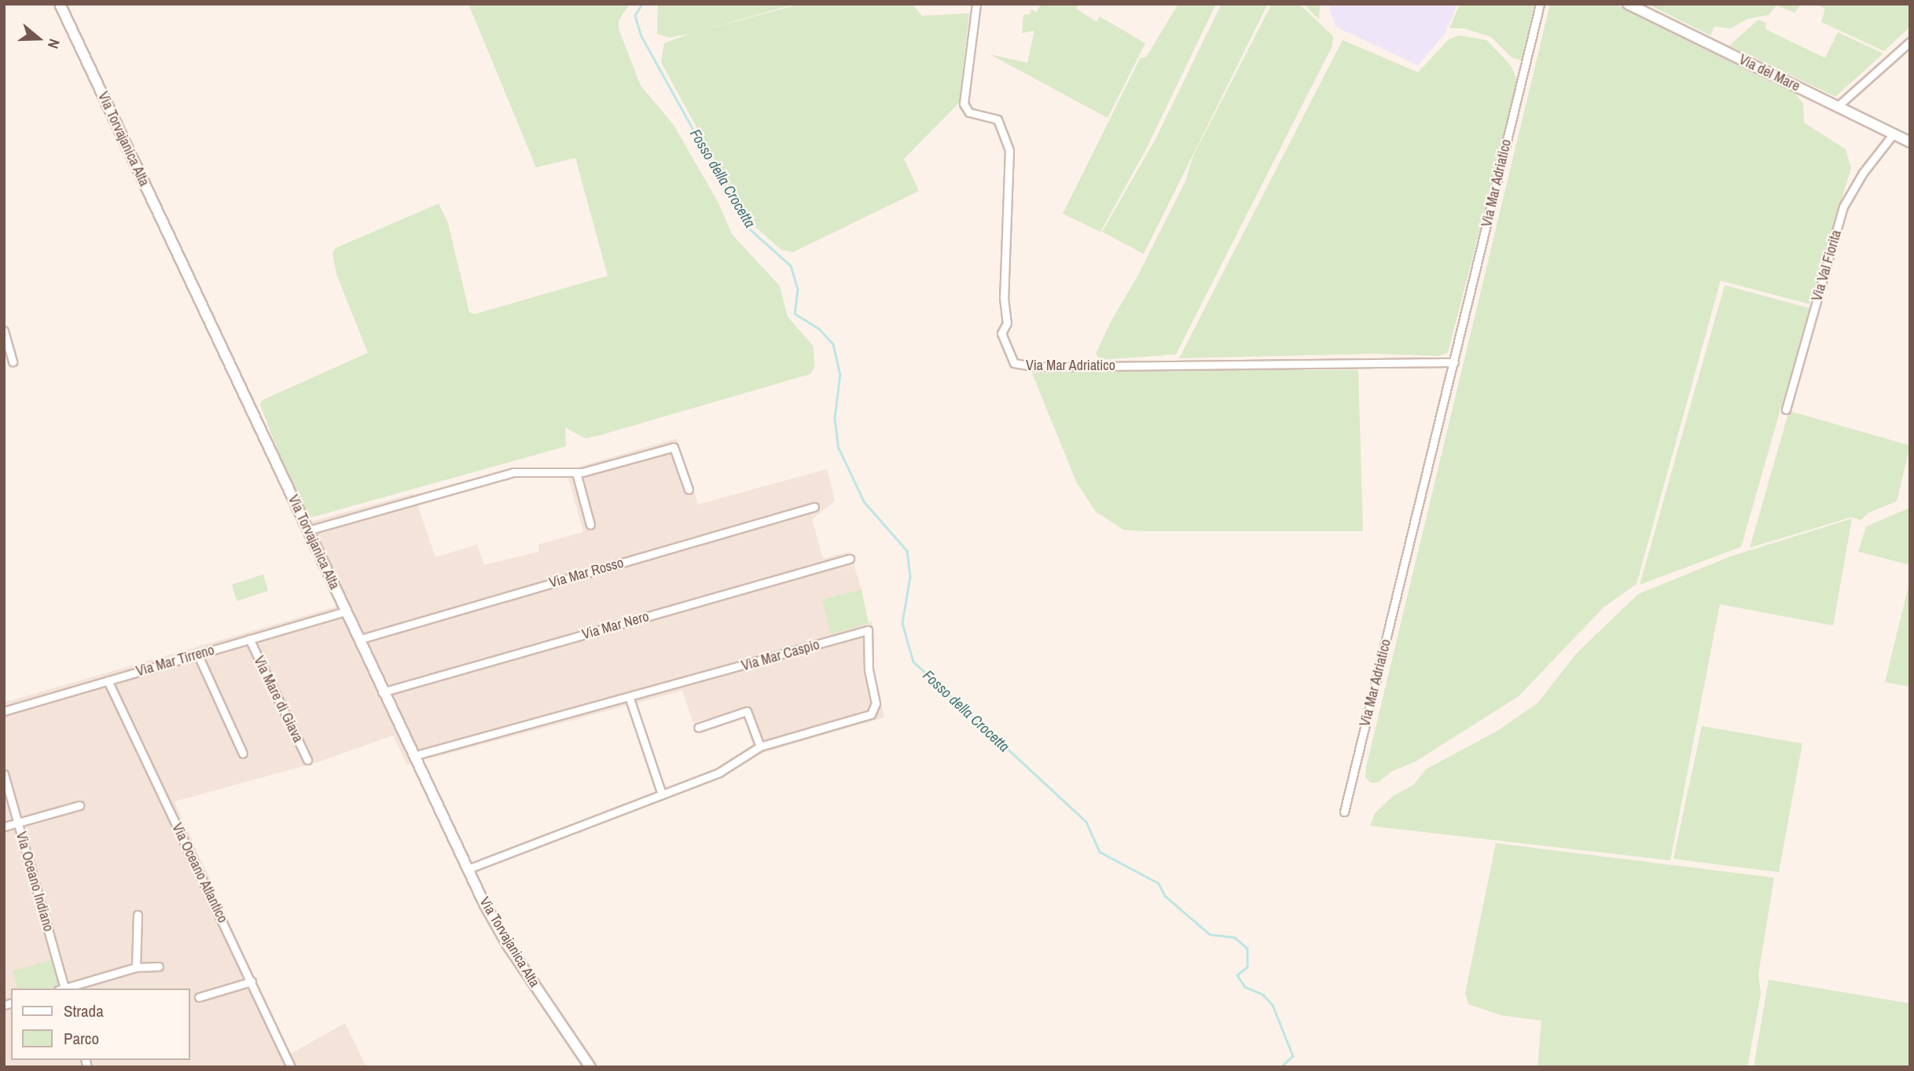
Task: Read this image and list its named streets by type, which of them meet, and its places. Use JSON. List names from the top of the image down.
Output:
{
  "streets": {
    "street": [
      "Via del Mare",
      "Via Torvajanica Alta",
      "Via Mar Adriatico",
      "Via Val Fiorita",
      "Via Mar Rosso",
      "Via Mar Nero",
      "Via Mar Caspio",
      "Via Mar Tirreno",
      "Via Mare di Giava",
      "Via Oceano Atlantico",
      "Via Oceano Indiano"
    ]
  },
  "crossings": [
    ["Via del Mare", "Via Val Fiorita"],
    ["Via Torvajanica Alta", "Via Mar Rosso"],
    ["Via Torvajanica Alta", "Via Mar Nero"],
    ["Via Torvajanica Alta", "Via Mar Caspio"],
    ["Via Torvajanica Alta", "Via Mar Tirreno"],
    ["Via Mar Tirreno", "Via Mare di Giava"],
    ["Via Mar Tirreno", "Via Oceano Atlantico"]
  ],
  "water": ["Fosso della Crocetta"],
  "legend": ["Strada", "Parco"],
  "north": "right"
}
